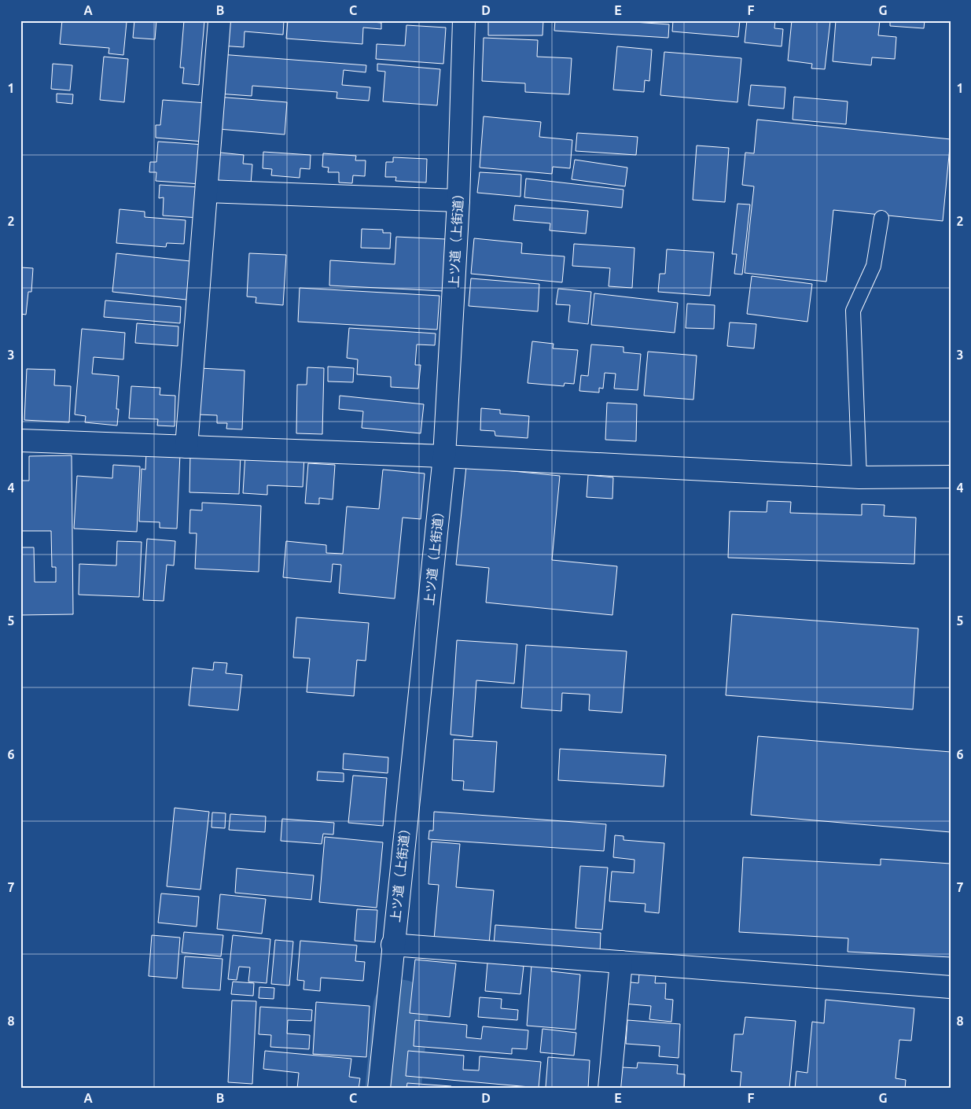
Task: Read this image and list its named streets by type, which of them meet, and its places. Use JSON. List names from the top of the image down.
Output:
{
  "streets": {
    "street": ["上ツ道（上街道）"]
  },
  "grid": {
    "columns": [
      "A",
      "B",
      "C",
      "D",
      "E",
      "F",
      "G"
    ],
    "rows": [
      "1",
      "2",
      "3",
      "4",
      "5",
      "6",
      "7",
      "8"
    ]
  }
}
